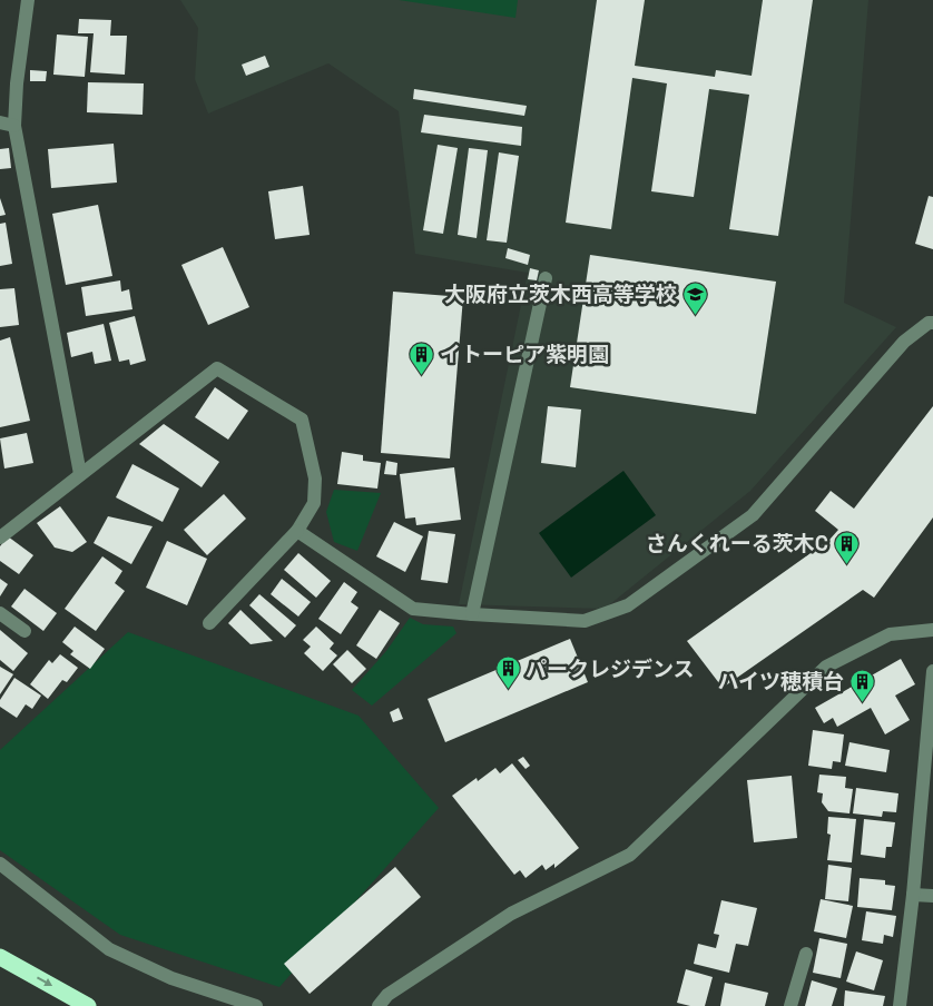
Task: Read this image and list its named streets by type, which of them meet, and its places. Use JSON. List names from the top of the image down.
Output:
{
  "places": {
    "school or university": ["大阪府立茨木西高等学校"],
    "building": [
      "イトーピア紫明園",
      "さんくれーる茨木C",
      "パークレジデンス",
      "ハイツ穂積台"
    ]
  }
}
